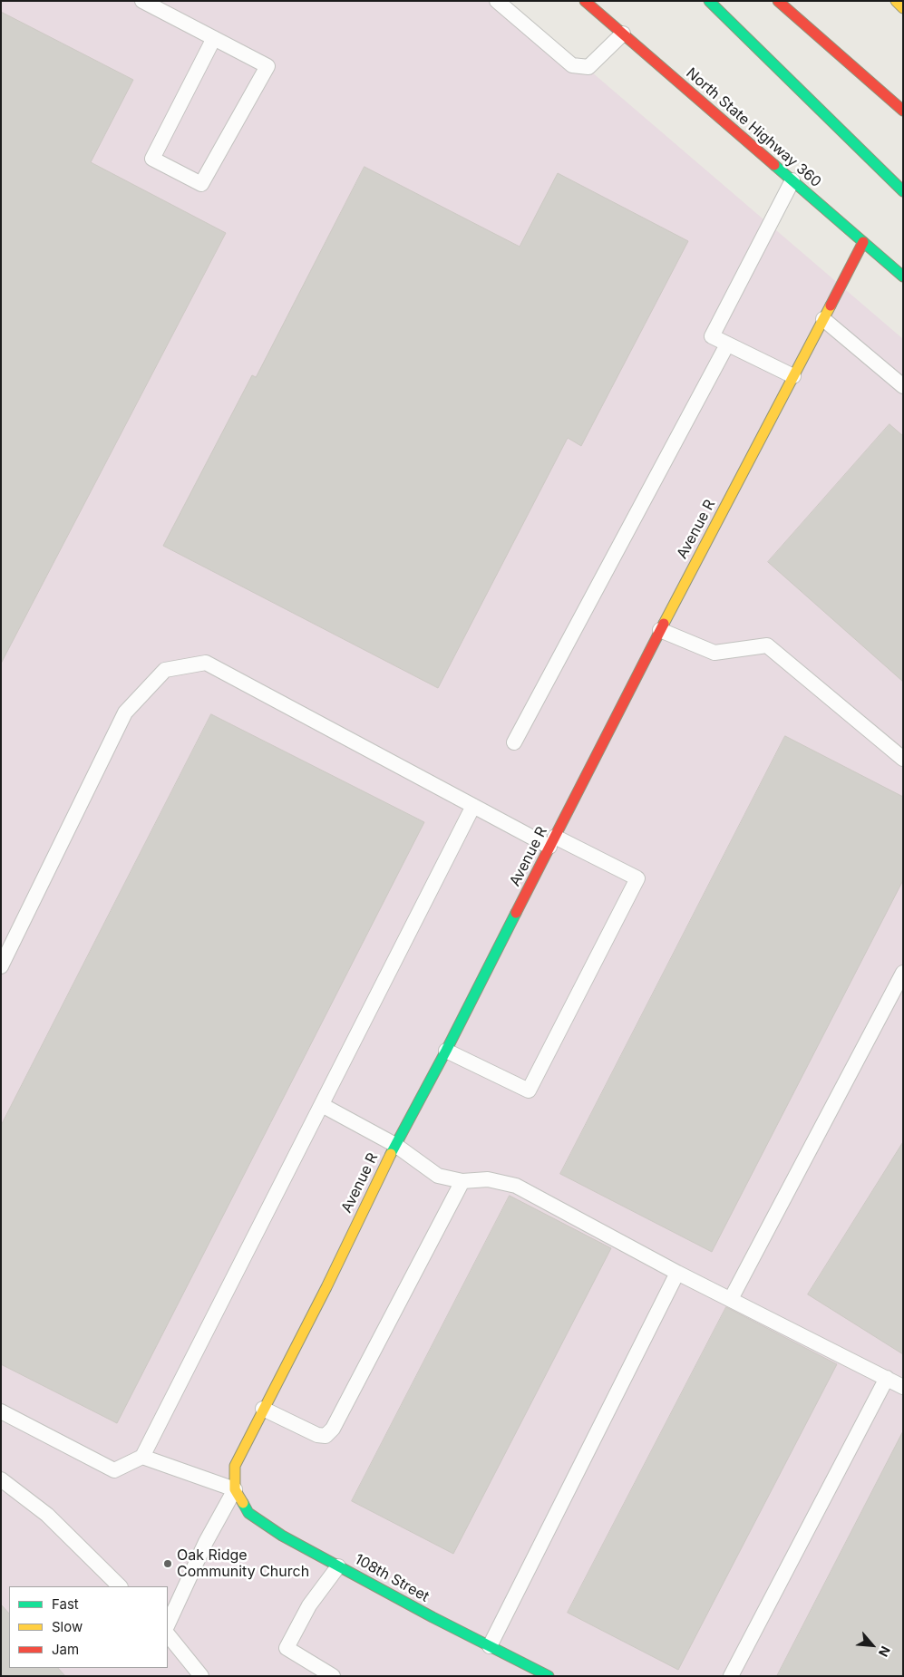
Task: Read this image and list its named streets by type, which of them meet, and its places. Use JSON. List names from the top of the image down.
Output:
{
  "streets": {
    "main road": ["North State Highway 360", "Avenue R", "108th Street"]
  },
  "crossings": [
    ["North State Highway 360", "Avenue R"],
    ["Avenue R", "108th Street"]
  ],
  "places": ["Oak Ridge Community Church"],
  "legend": ["Fast", "Slow", "Jam"],
  "north": "bottom right"
}
